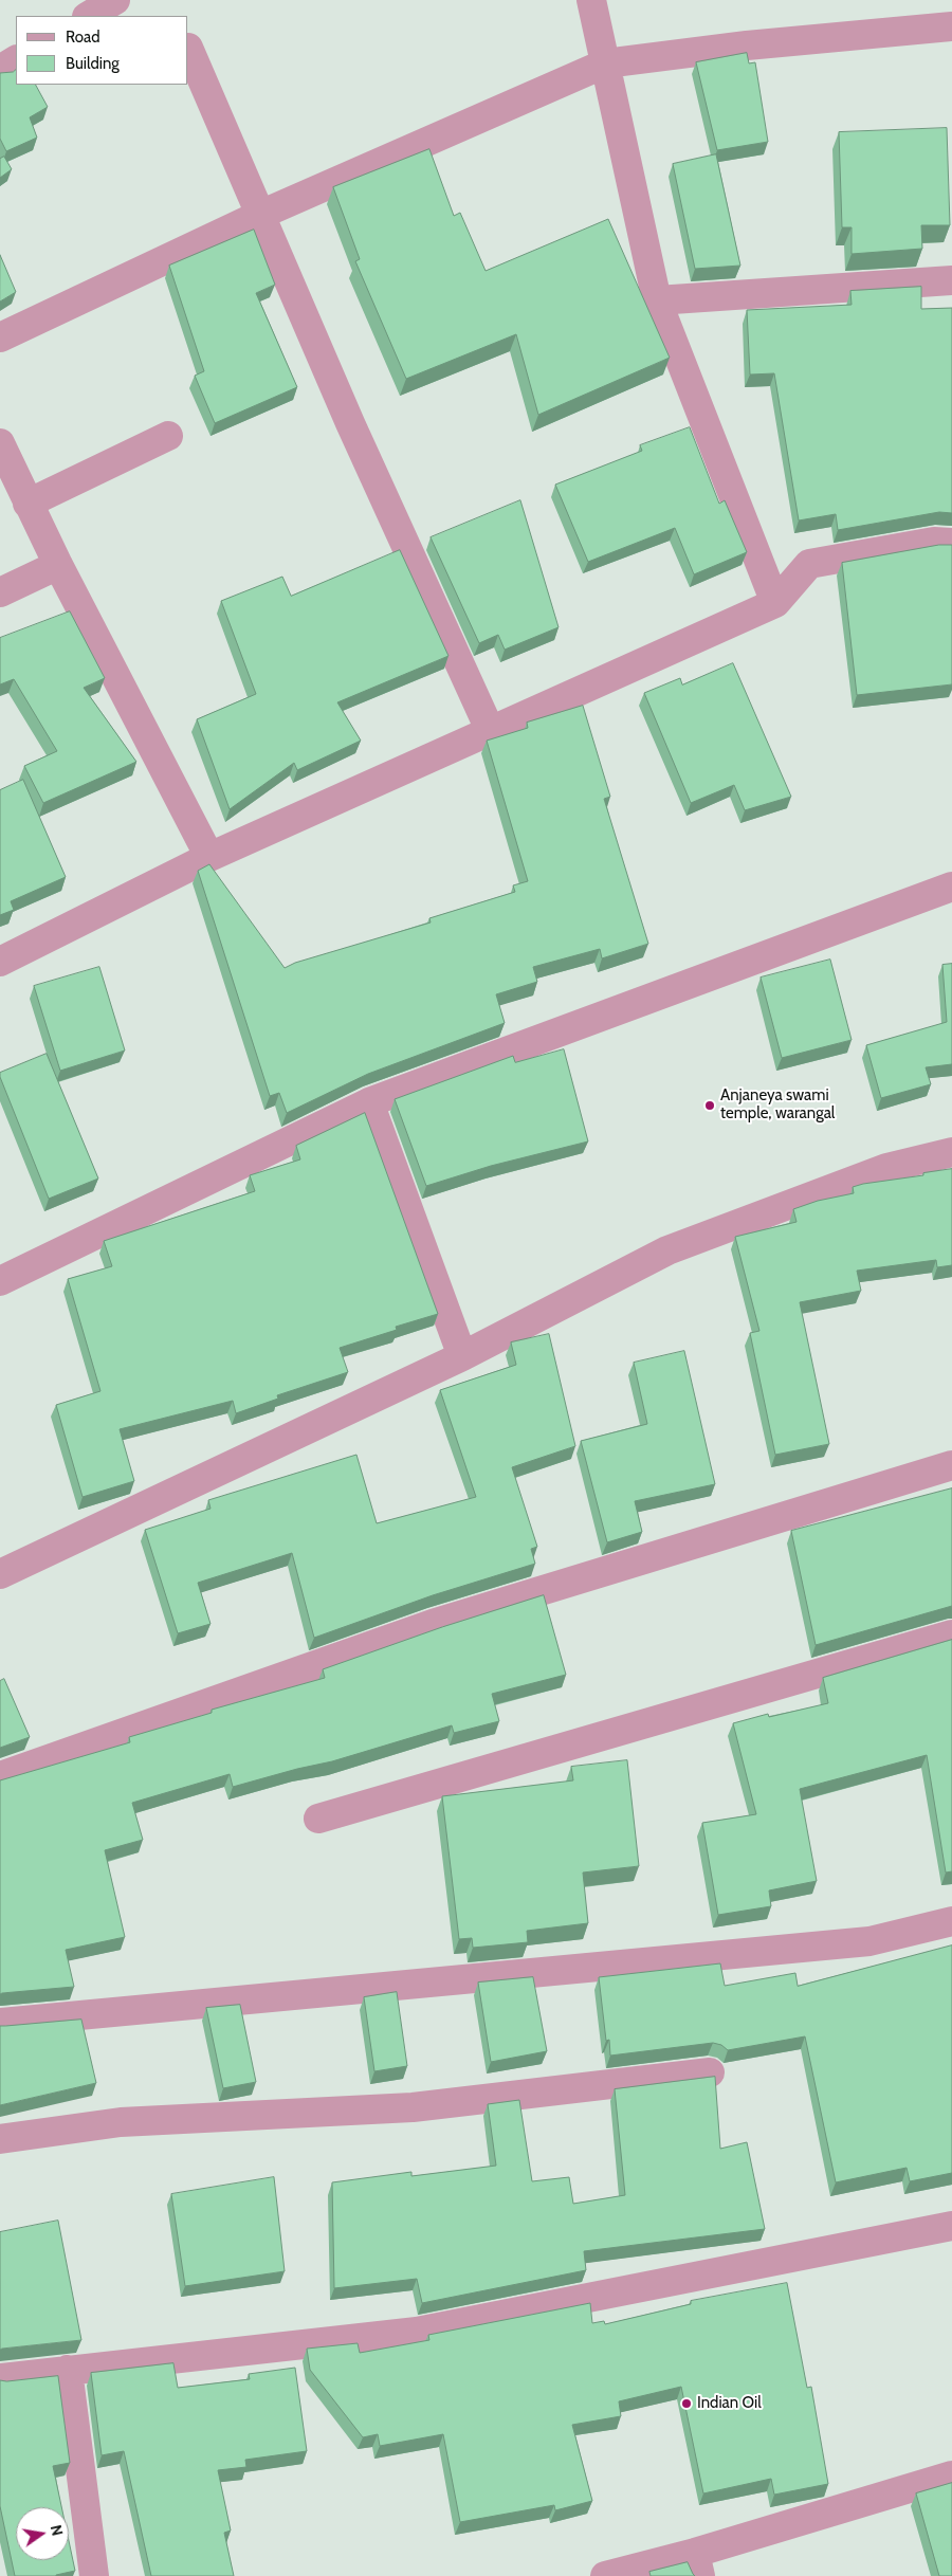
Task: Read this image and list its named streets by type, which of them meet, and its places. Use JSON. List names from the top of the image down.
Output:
{
  "places": ["Anjaneya swami temple, warangal", "Indian Oil"],
  "legend": ["Road", "Building"],
  "north": "right"
}
